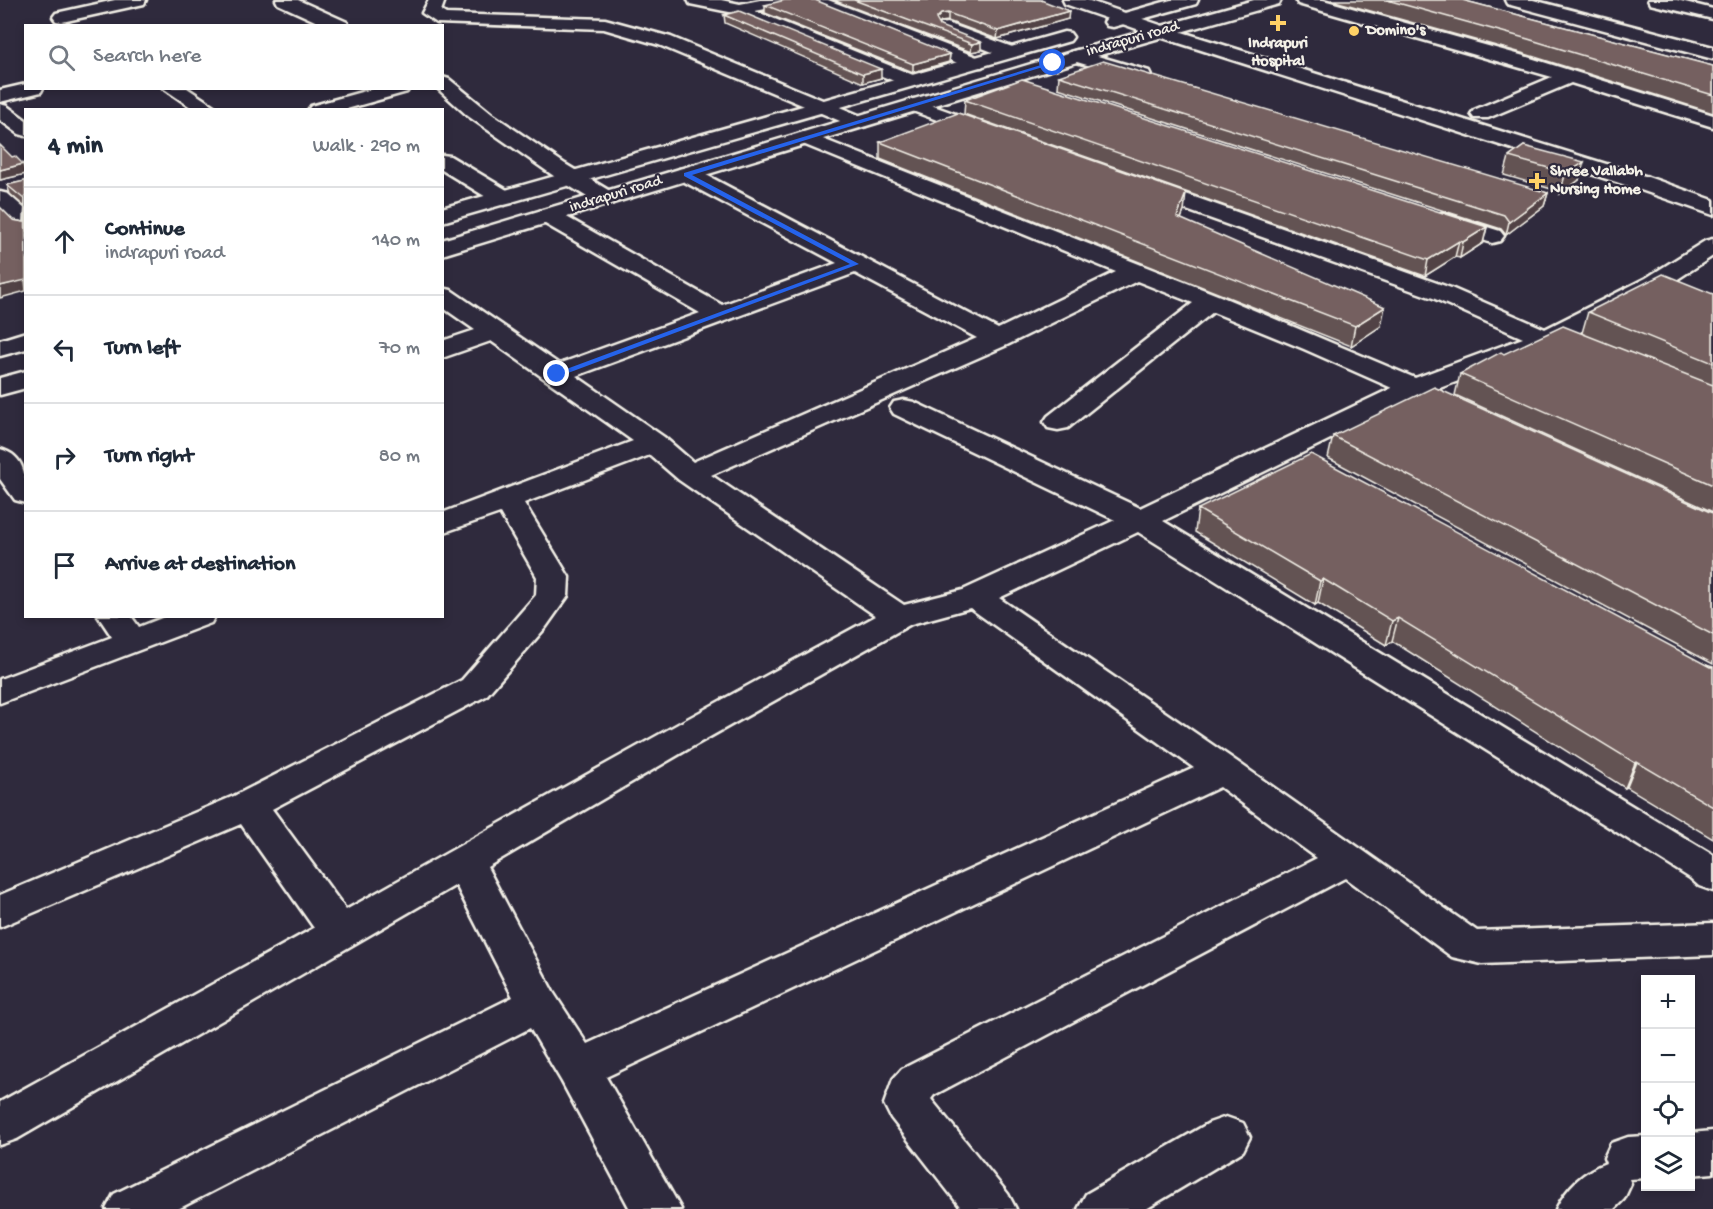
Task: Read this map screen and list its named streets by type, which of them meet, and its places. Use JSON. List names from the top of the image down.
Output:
{
  "streets": {
    "street": ["indrapuri road"]
  },
  "places": {
    "health": ["Indrapuri Hospital", "Shree Vallabh Nursing Home"],
    "other": ["Domino's"]
  },
  "page": {
    "search": "Search here",
    "heading": ["4 min", "Walk · 290 m"],
    "list": [
      ["Continue", "indrapuri road", "140 m"],
      ["Turn left", "70 m"],
      ["Turn right", "80 m"],
      "Arrive at destination"
    ],
    "map_buttons": ["+", "−"]
  }
}
